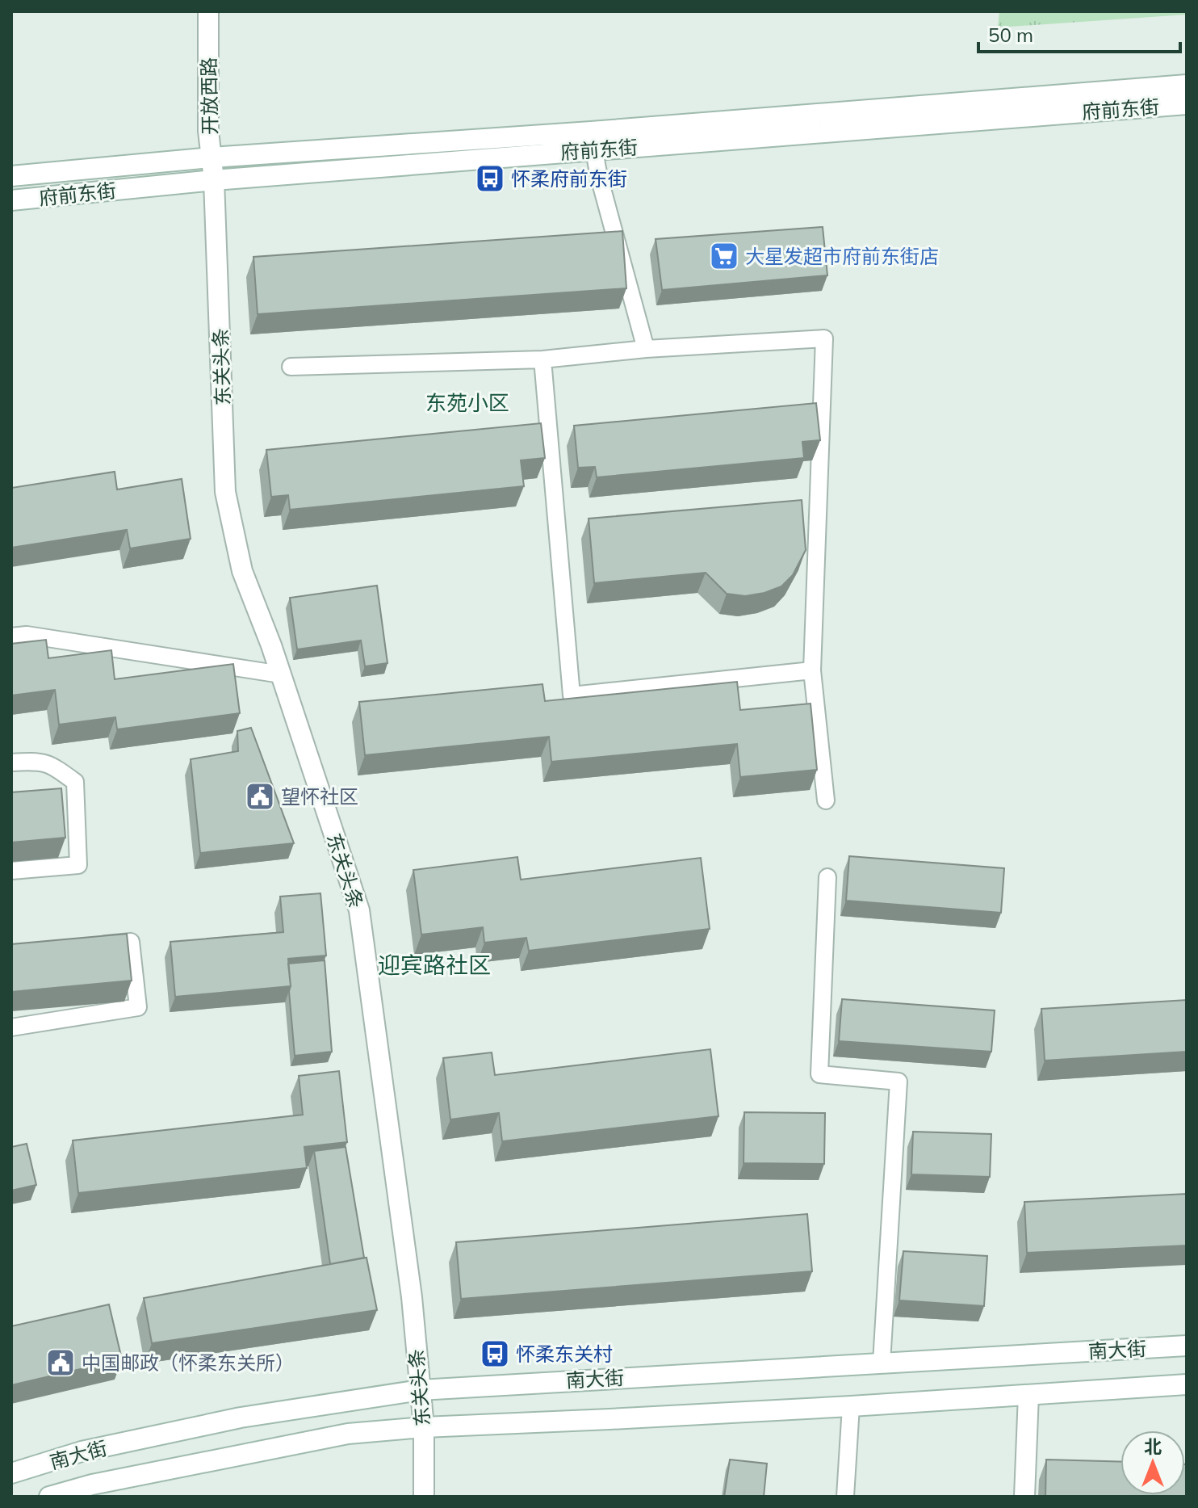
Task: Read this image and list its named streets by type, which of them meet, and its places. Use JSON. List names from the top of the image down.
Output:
{
  "streets": {
    "main road": [
      "开放西路",
      "府前东街",
      "东关头条",
      "南大街"
    ]
  },
  "crossings": [
    ["开放西路", "府前东街"],
    ["开放西路", "东关头条"],
    ["府前东街", "东关头条"],
    ["东关头条", "南大街"]
  ],
  "districts": ["东苑小区", "迎宾路社区"],
  "places": {
    "bus stop": ["怀柔府前东街", "怀柔东关村"],
    "supermarket": ["大星发超市府前东街店"],
    "public building": ["望怀社区", "中国邮政（怀柔东关所）"]
  },
  "scale_bar": "50 m",
  "north": "top"
}
